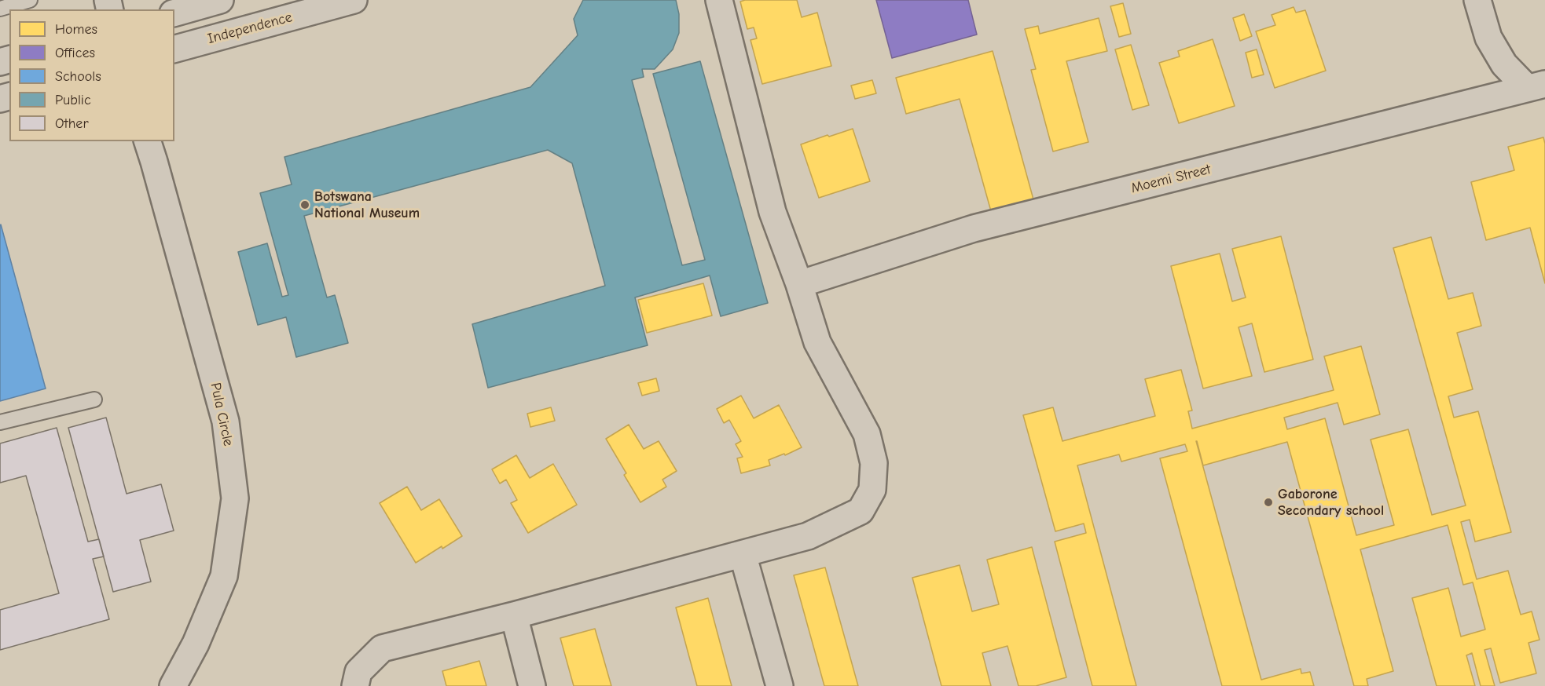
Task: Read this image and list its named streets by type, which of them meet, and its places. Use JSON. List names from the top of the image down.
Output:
{
  "streets": {
    "street": ["Independence", "Moemi Street", "Pula Circle"]
  },
  "places": ["Botswana National Museum", "Gaborone Secondary school"],
  "legend": [
    "Homes",
    "Offices",
    "Schools",
    "Public",
    "Other"
  ]
}
